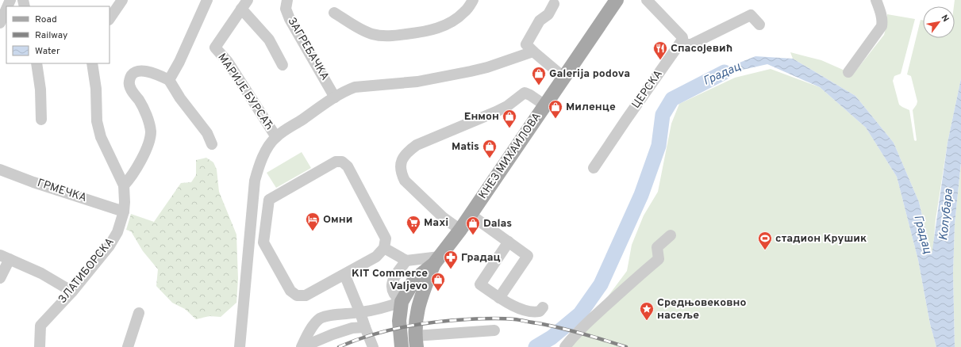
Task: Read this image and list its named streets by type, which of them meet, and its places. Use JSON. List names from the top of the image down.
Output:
{
  "streets": {
    "main road": ["КНЕЗ МИХАИЛОВА"],
    "street": [
      "ЗАГРЕБАЧКА",
      "ЦЕРСКА",
      "МАРИЈЕ БУРСАЋ",
      "ГРМЕЧКА",
      "ЗЛАТИБОРСКА"
    ]
  },
  "crossings": [
    ["ГРМЕЧКА", "ЗЛАТИБОРСКА"]
  ],
  "water": ["Градац", "Колубара"],
  "places": {
    "restaurant": ["Спасојевић"],
    "shop": [
      "Galerija podova",
      "Миленце",
      "Енмон",
      "Matis",
      "Dalas",
      "KIT Commerce Valjevo"
    ],
    "hotel": ["Омни"],
    "supermarket": ["Maxi"],
    "sports": ["стадион Крушик"],
    "pharmacy": ["Градац"],
    "place": ["Средњовековно насеље"]
  },
  "legend": ["Road", "Railway", "Water"],
  "north": "top right"
}
